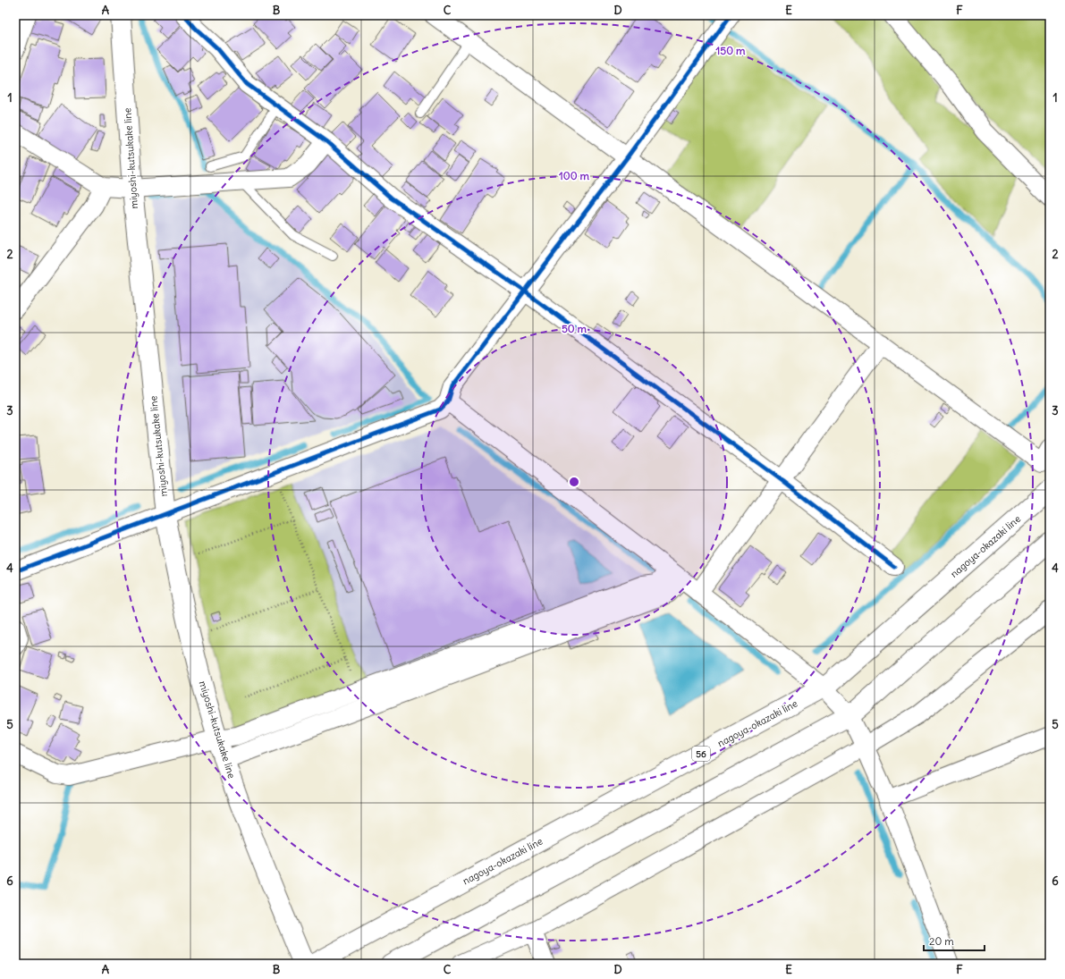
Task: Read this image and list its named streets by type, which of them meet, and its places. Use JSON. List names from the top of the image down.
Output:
{
  "streets": {
    "main road": ["miyoshi-kutsukake line", "nagoya-okazaki line", "56"]
  },
  "scale_bar": "20 m",
  "grid": {
    "columns": [
      "A",
      "B",
      "C",
      "D",
      "E",
      "F"
    ],
    "rows": [
      "1",
      "2",
      "3",
      "4",
      "5",
      "6"
    ]
  },
  "rings": ["150 m", "100 m", "50 m"]
}
